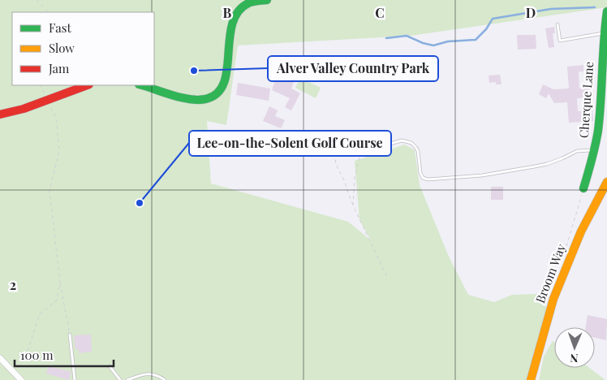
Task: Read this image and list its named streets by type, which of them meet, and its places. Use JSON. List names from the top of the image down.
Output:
{
  "streets": {
    "street": ["Cherque Lane", "Broom Way"]
  },
  "places": ["Alver Valley Country Park", "Lee-on-the-Solent Golf Course"],
  "legend": ["Fast", "Slow", "Jam"],
  "scale_bar": "100 m",
  "north": "bottom",
  "grid": {
    "columns": ["B", "C", "D"],
    "rows": ["2"]
  }
}
